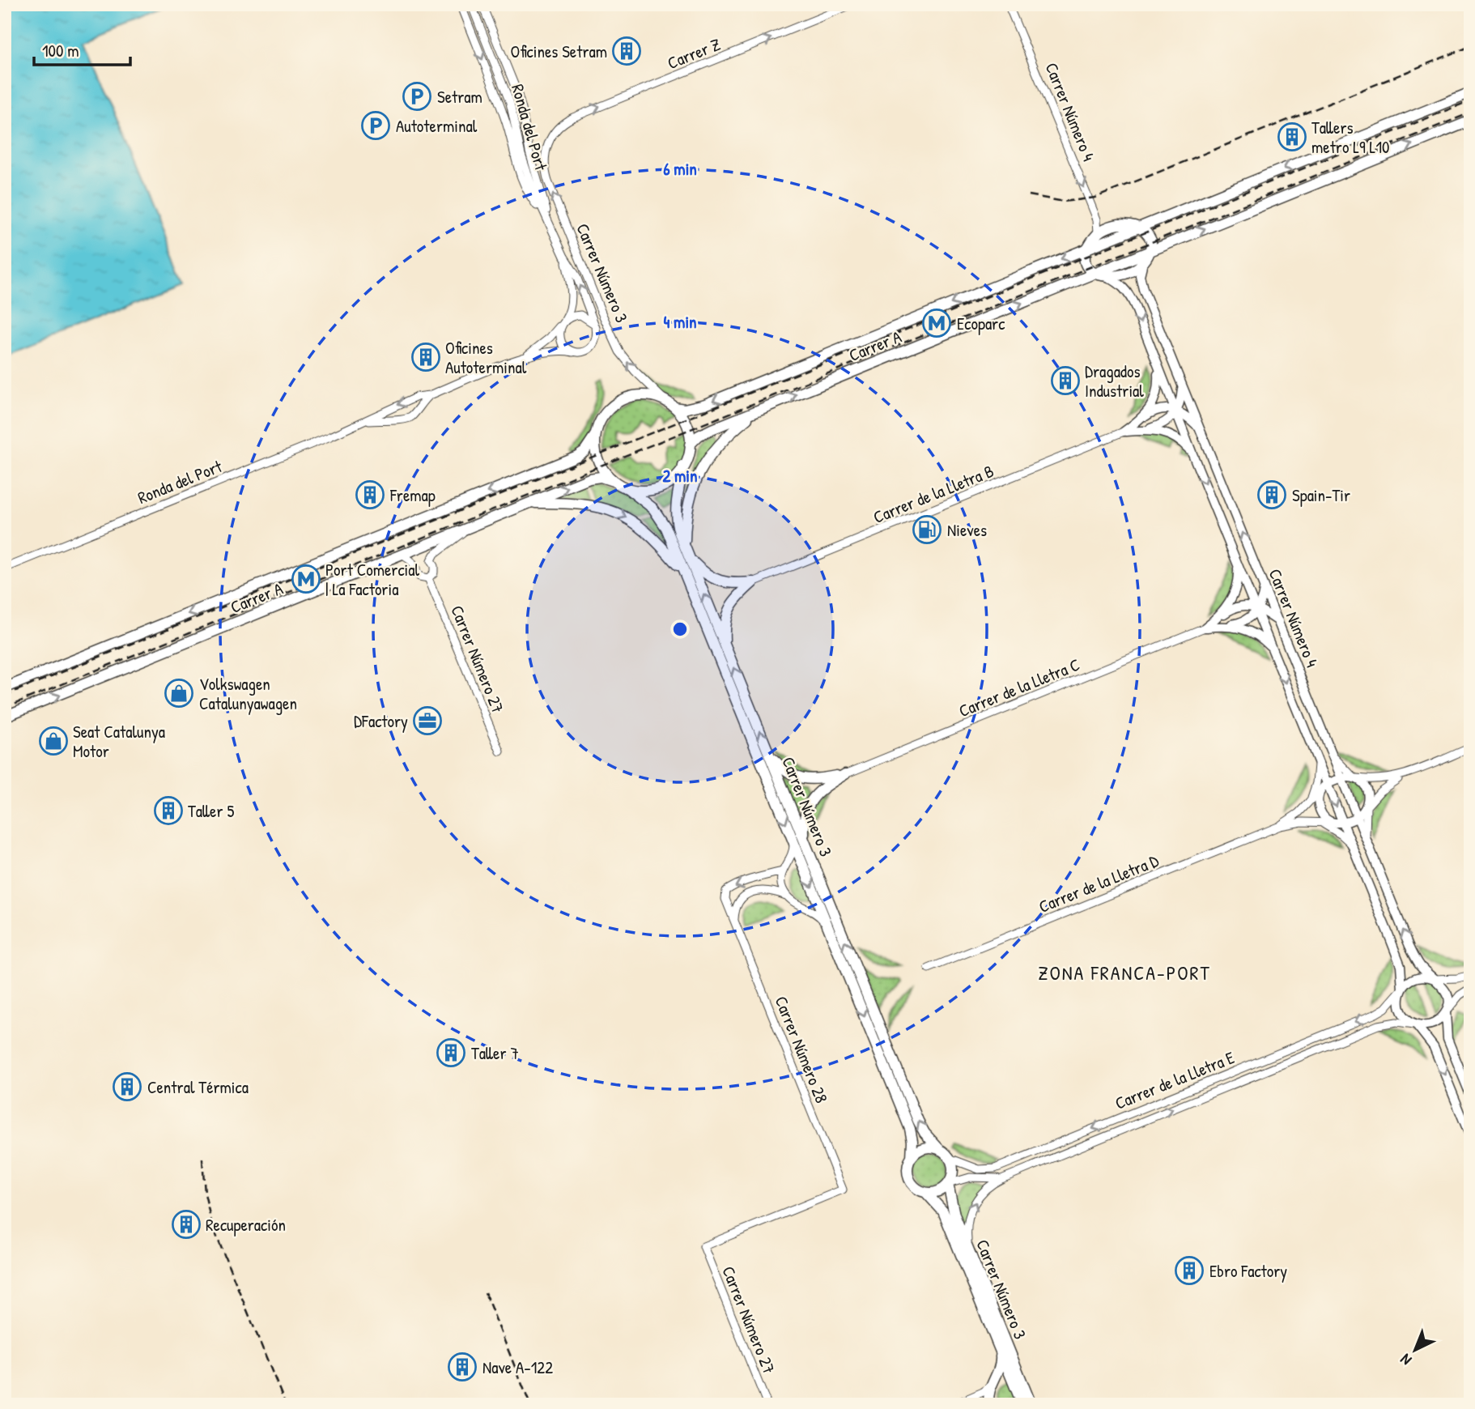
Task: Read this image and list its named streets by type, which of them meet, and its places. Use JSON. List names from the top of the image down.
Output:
{
  "streets": {
    "main road": ["Carrer Número 3", "Carrer A"],
    "street": [
      "Carrer Z",
      "Carrer Número 4",
      "Ronda del Port",
      "Carrer de la Lletra B",
      "Carrer Número 27",
      "Carrer de la Lletra C",
      "Carrer de la Lletra D",
      "Carrer Número 28",
      "Carrer de la Lletra E"
    ]
  },
  "crossings": [
    ["Carrer Z", "Carrer Número 3"],
    ["Carrer Número 4", "Carrer de la Lletra D"],
    ["Carrer Número 4", "Carrer de la Lletra E"],
    ["Ronda del Port", "Carrer Número 3"],
    ["Carrer Número 3", "Carrer A"],
    ["Carrer Número 3", "Carrer de la Lletra E"],
    ["Carrer Número 27", "Carrer Número 28"]
  ],
  "one_way": ["Carrer Z"],
  "districts": ["ZONA FRANCA-PORT"],
  "places": {
    "building": [
      "Oficines Setram",
      "Tallers metro L9 L10",
      "Oficines Autoterminal",
      "Dragados Industrial",
      "Fremap",
      "Spain-Tir",
      "Taller 5",
      "Taller 7",
      "Central Térmica",
      "Recuperación",
      "Ebro Factory",
      "Nave A-122"
    ],
    "parking": ["Setram", "Autoterminal"],
    "metro station": ["Ecoparc", "Port Comercial | La Factoria"],
    "fuel station": ["Nieves"],
    "shop": ["Volkswagen Catalunyawagen", "Seat Catalunya Motor"],
    "office": ["DFactory"]
  },
  "scale_bar": "100 m",
  "north": "bottom left",
  "rings": ["6 min", "4 min", "2 min"]
}
